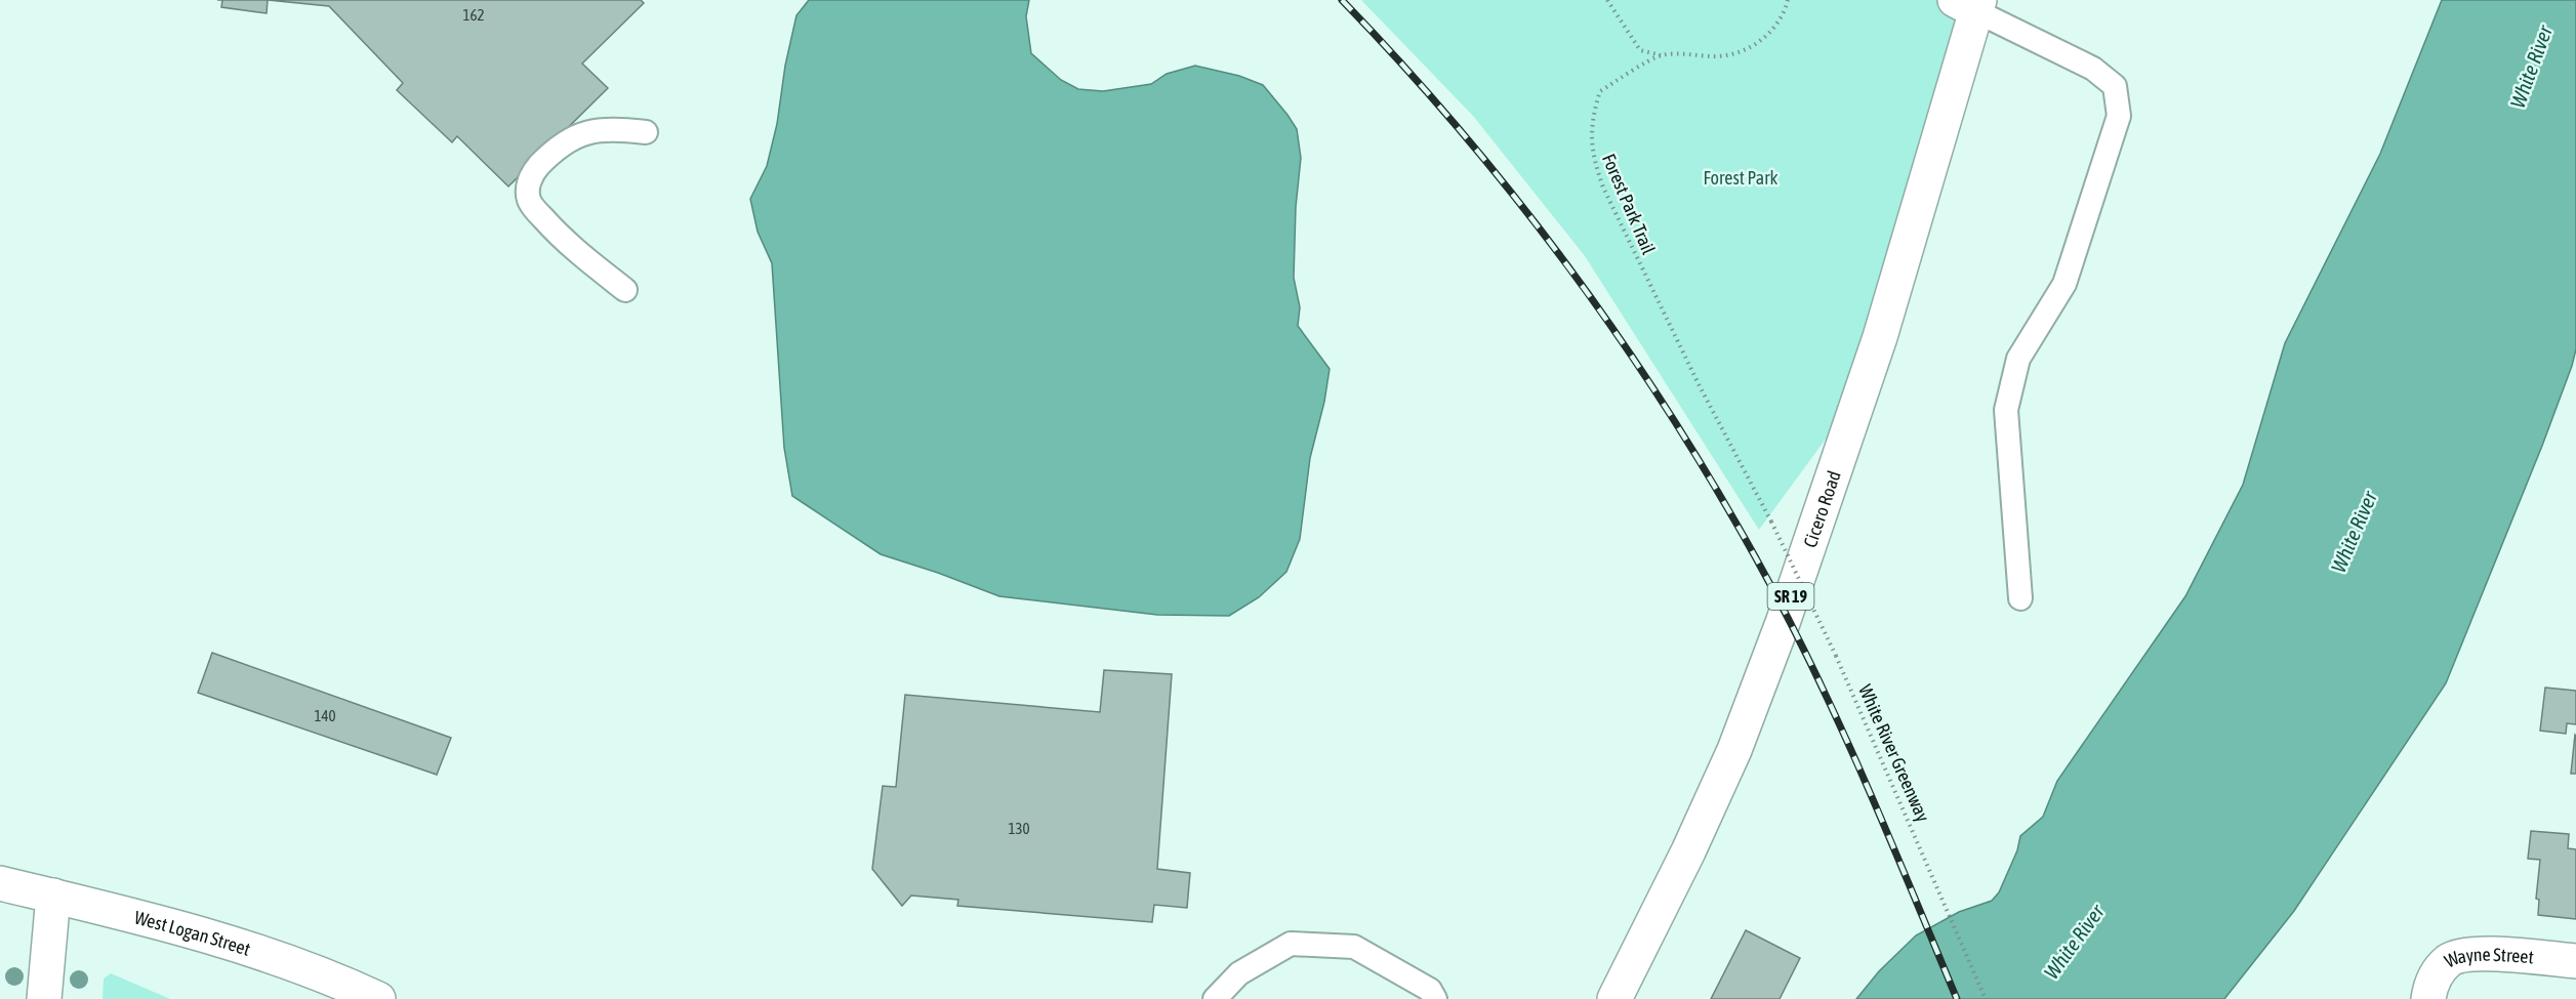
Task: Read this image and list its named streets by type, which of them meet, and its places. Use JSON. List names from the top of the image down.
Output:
{
  "streets": {
    "main road": [
      "Cicero Road",
      "SR 19",
      "West Logan Street",
      "Wayne Street"
    ],
    "path": ["Forest Park Trail", "White River Greenway"]
  },
  "crossings": [
    ["Forest Park Trail", "White River Greenway"]
  ],
  "water": ["White River"],
  "parks": ["Forest Park"],
  "house_numbers": ["162", "140", "130"]
}
